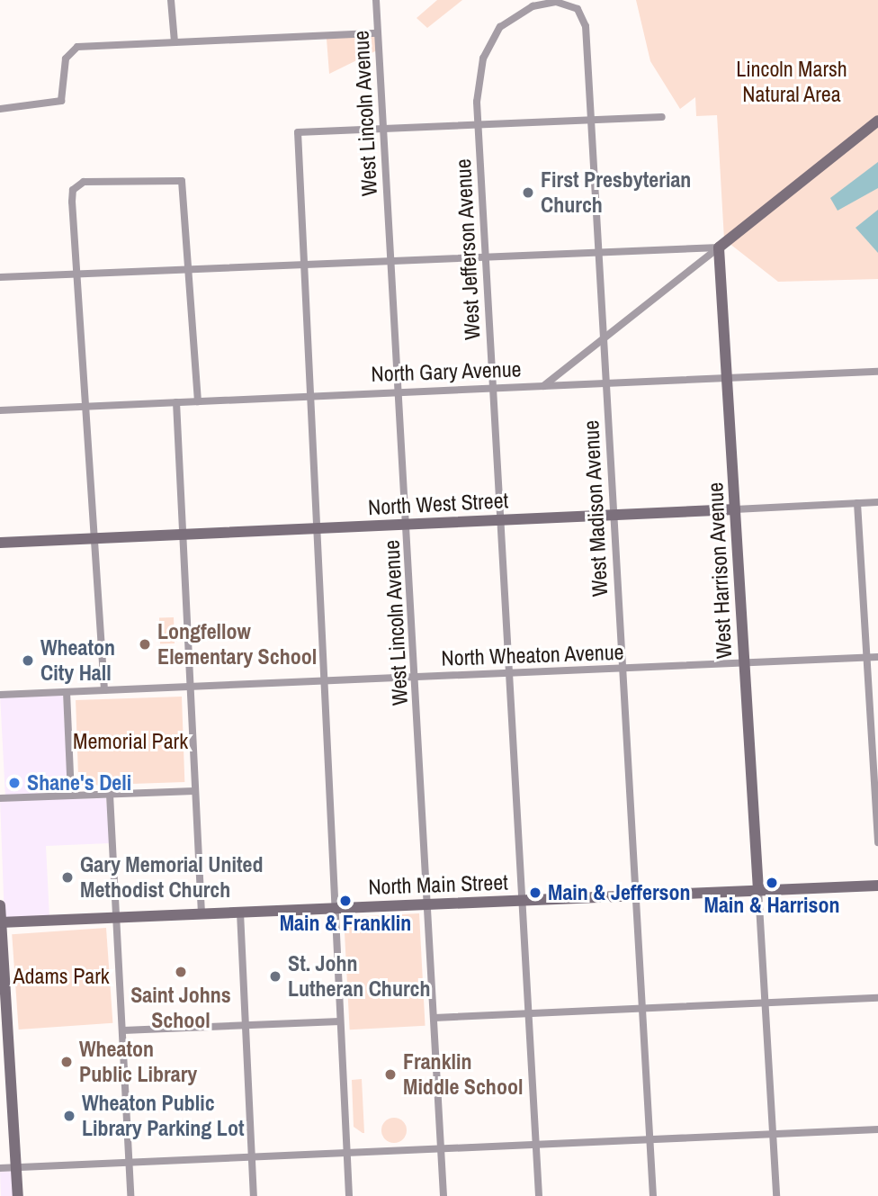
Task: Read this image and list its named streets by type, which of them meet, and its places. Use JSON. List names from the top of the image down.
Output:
{
  "streets": {
    "street": [
      "West Lincoln Avenue",
      "West Jefferson Avenue",
      "North Gary Avenue",
      "North West Street",
      "West Madison Avenue",
      "West Harrison Avenue",
      "North Wheaton Avenue",
      "North Main Street"
    ]
  },
  "crossings": [
    ["West Lincoln Avenue", "North Gary Avenue"],
    ["West Lincoln Avenue", "North West Street"],
    ["West Lincoln Avenue", "North Wheaton Avenue"],
    ["West Lincoln Avenue", "North Main Street"],
    ["West Jefferson Avenue", "North Gary Avenue"],
    ["West Jefferson Avenue", "North West Street"],
    ["West Jefferson Avenue", "West Madison Avenue"],
    ["West Jefferson Avenue", "North Wheaton Avenue"],
    ["West Jefferson Avenue", "North Main Street"],
    ["North Gary Avenue", "West Madison Avenue"],
    ["North Gary Avenue", "West Harrison Avenue"],
    ["North West Street", "West Madison Avenue"],
    ["North West Street", "West Harrison Avenue"],
    ["West Madison Avenue", "North Wheaton Avenue"],
    ["West Madison Avenue", "North Main Street"],
    ["West Harrison Avenue", "North Wheaton Avenue"],
    ["West Harrison Avenue", "North Main Street"]
  ],
  "parks": ["Lincoln Marsh Natural Area", "Memorial Park", "Adams Park"],
  "places": [
    "First Presbyterian Church",
    "Longfellow Elementary School",
    "Wheaton City Hall",
    "Shane's Deli",
    "Gary Memorial United Methodist Church",
    "Main & Harrison",
    "Main & Jefferson",
    "Main & Franklin",
    "Saint Johns School",
    "St. John Lutheran Church",
    "Wheaton Public Library",
    "Franklin Middle School",
    "Wheaton Public Library Parking Lot"
  ]
}
